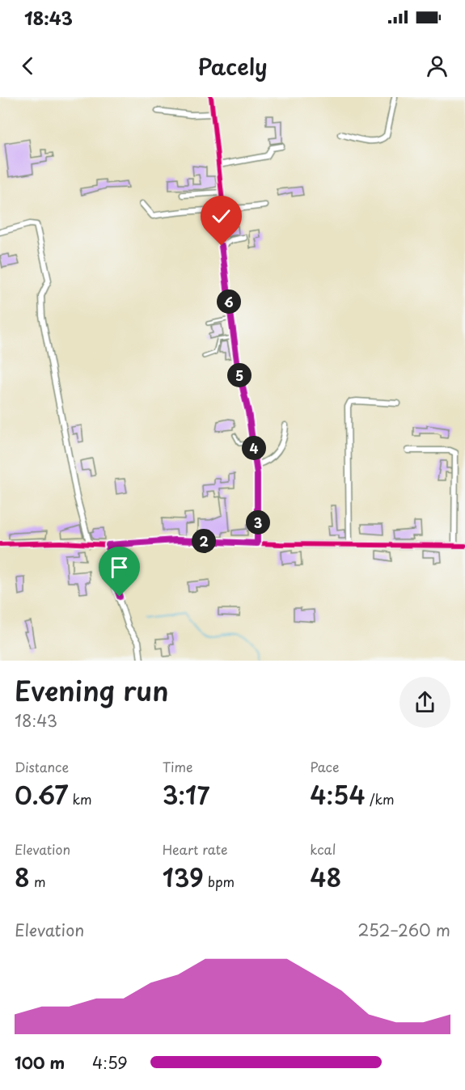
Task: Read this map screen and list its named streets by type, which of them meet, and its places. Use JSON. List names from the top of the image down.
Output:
{
  "page": {
    "status": "18:43",
    "header": "Pacely",
    "pins": [
      "6",
      "5",
      "4",
      "3",
      "2"
    ],
    "heading": ["Evening run", "18:43"],
    "stats": [
      ["Distance", "0.67 km"],
      ["Time", "3:17"],
      ["Pace", "4:54 /km"],
      ["Elevation", "8 m"],
      ["Heart rate", "139 bpm"],
      ["kcal", "48"]
    ],
    "chart": ["Elevation", "252–260 m"],
    "list": [
      {
        "name": "100 m",
        "note": "4:59"
      }
    ]
  }
}
